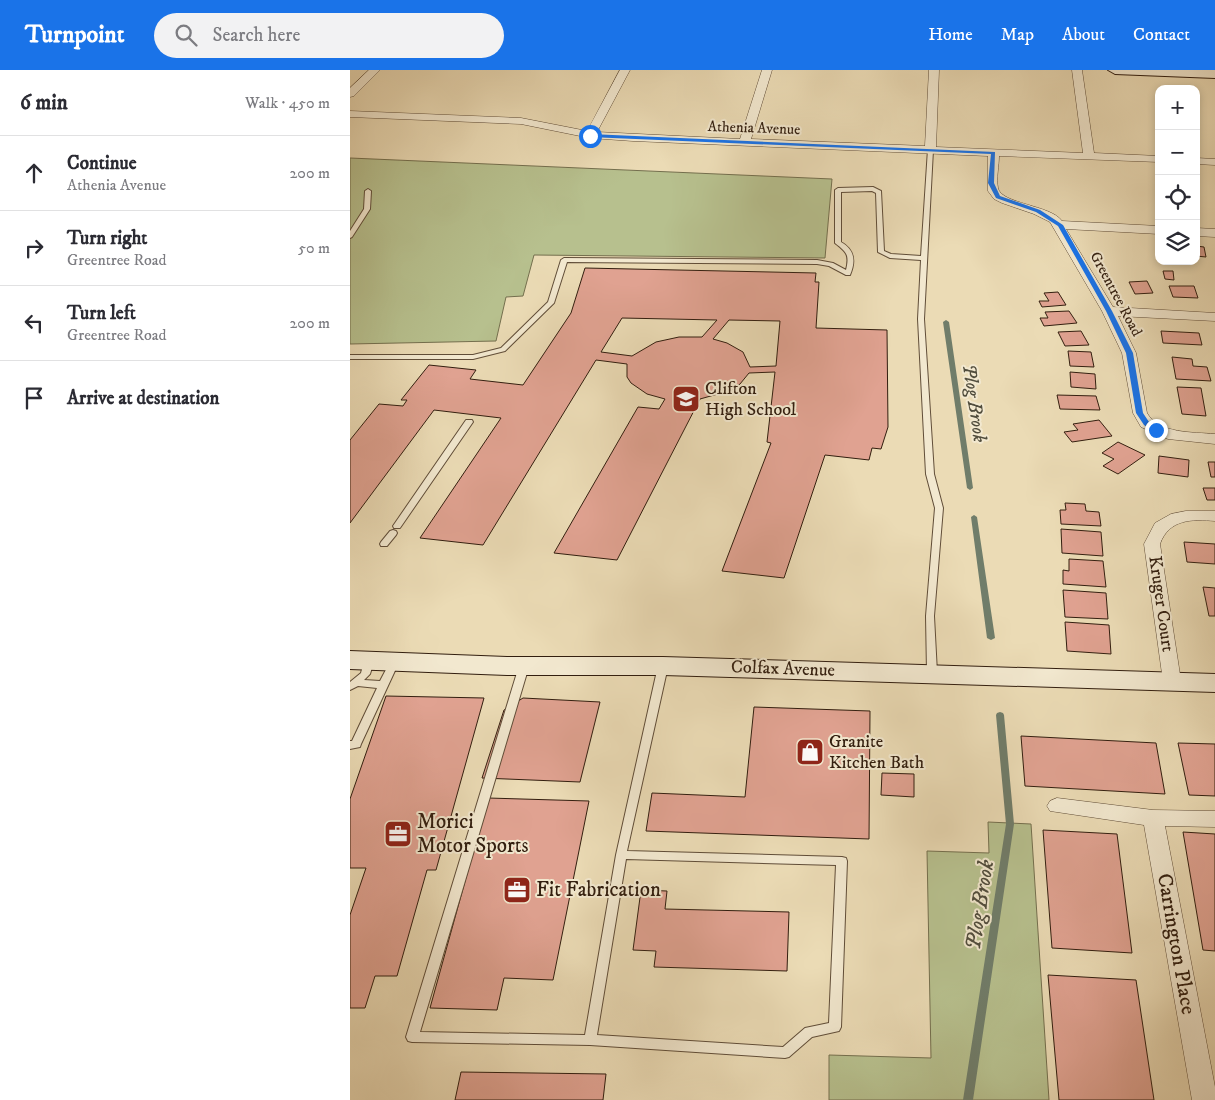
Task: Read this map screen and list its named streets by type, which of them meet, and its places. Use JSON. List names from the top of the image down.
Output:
{
  "streets": {
    "street": [
      "Athenia Avenue",
      "Greentree Road",
      "Kruger Court",
      "Colfax Avenue",
      "Carrington Place"
    ]
  },
  "crossings": [
    ["Athenia Avenue", "Greentree Road"],
    ["Kruger Court", "Colfax Avenue"]
  ],
  "water": ["Plog Brook"],
  "places": {
    "school or university": ["Clifton High School"],
    "shop": ["Granite Kitchen Bath"],
    "office": ["Morici Motor Sports", "Fit Fabrication"]
  },
  "page": {
    "header": "Turnpoint",
    "search": "Search here",
    "nav": [
      "Home",
      "Map",
      "About",
      "Contact"
    ],
    "heading": ["6 min", "Walk · 450 m"],
    "map_buttons": ["+", "−"],
    "list": [
      ["Continue", "Athenia Avenue", "200 m"],
      ["Turn right", "Greentree Road", "50 m"],
      ["Turn left", "Greentree Road", "200 m"],
      "Arrive at destination"
    ]
  }
}
